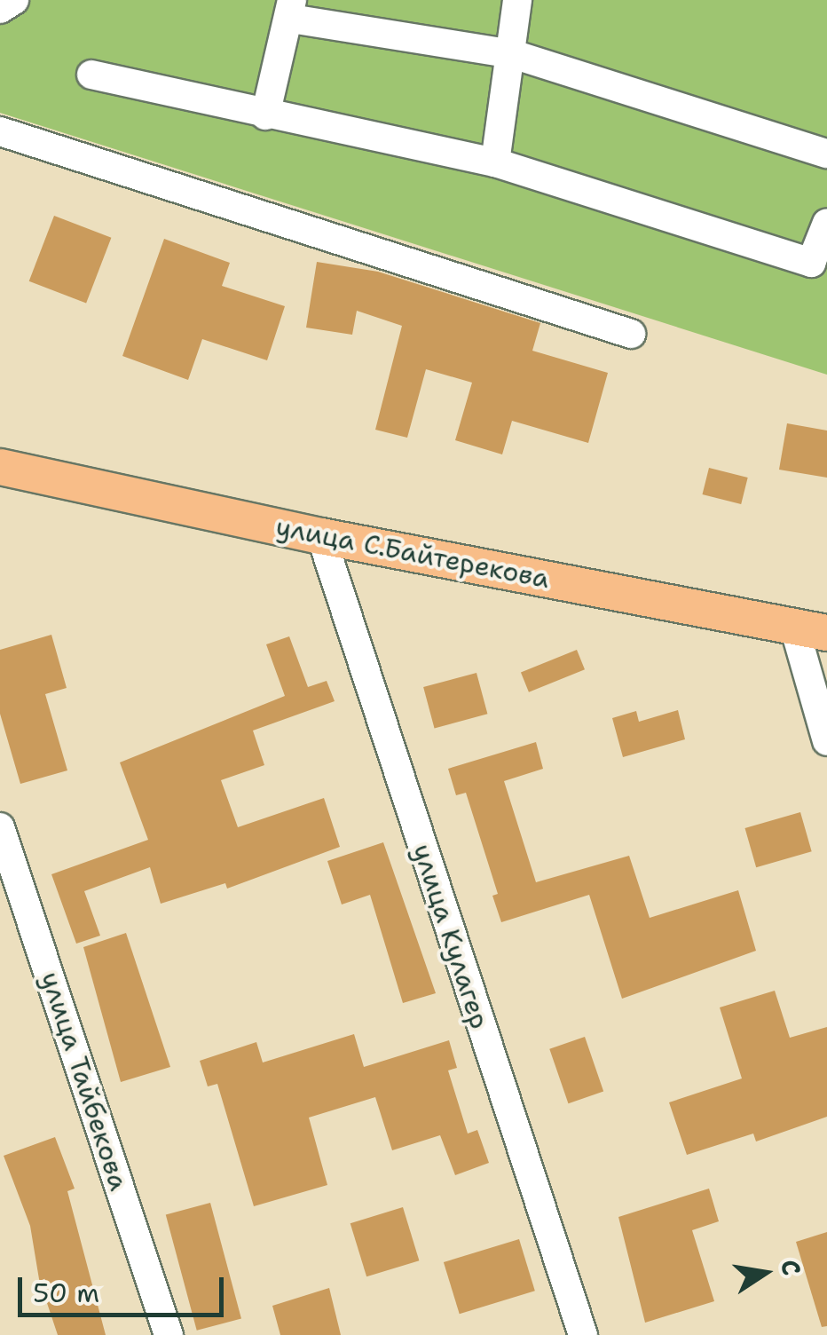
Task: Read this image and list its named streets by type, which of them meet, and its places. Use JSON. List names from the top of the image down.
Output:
{
  "streets": {
    "main road": ["улица С.Байтерекова"],
    "street": ["улица Кулагер", "улица Тайбекова"]
  },
  "crossings": [
    ["улица С.Байтерекова", "улица Кулагер"]
  ],
  "scale_bar": "50 m",
  "north": "right"
}
